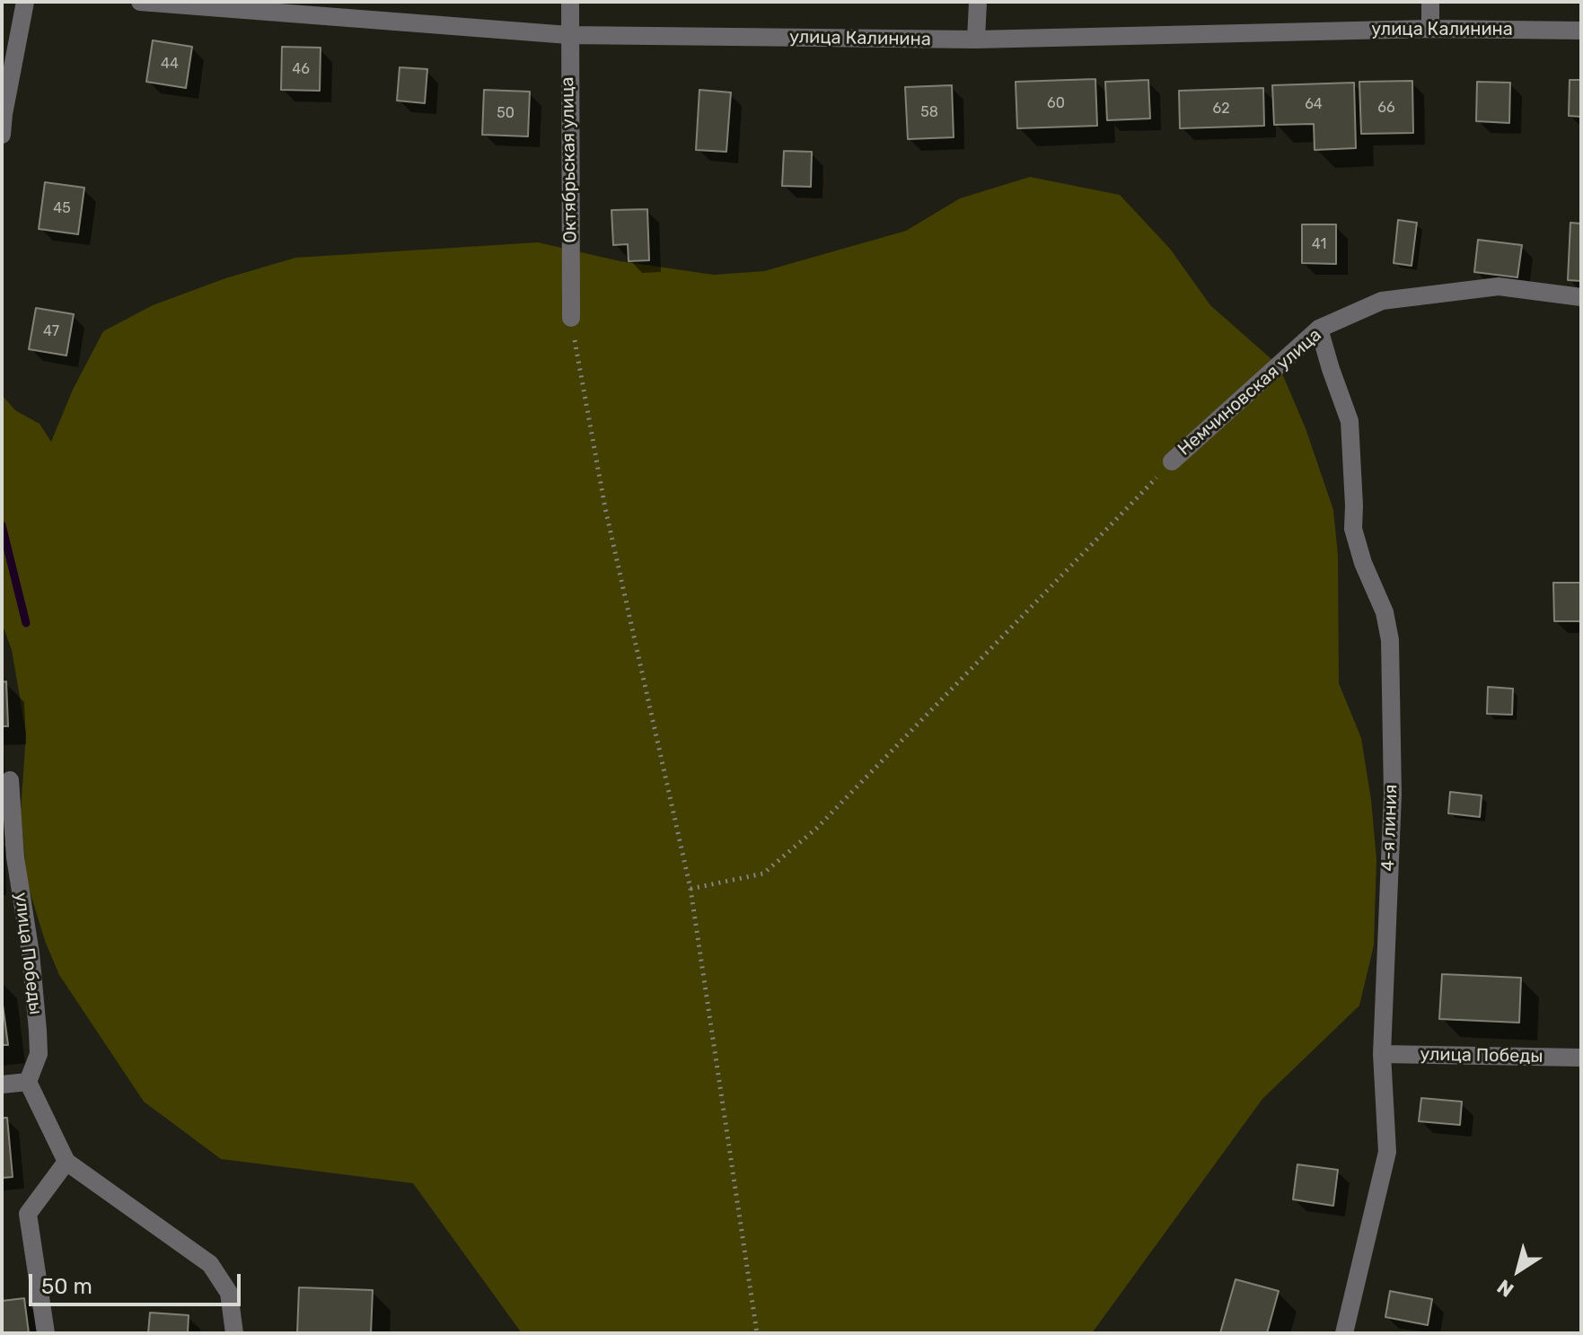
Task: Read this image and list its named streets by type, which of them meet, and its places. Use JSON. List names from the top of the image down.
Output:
{
  "streets": {
    "street": [
      "улица Калинина",
      "Октябрьская улица",
      "Немчиновская улица",
      "4-я линия",
      "улица Победы"
    ]
  },
  "crossings": [
    ["улица Калинина", "Октябрьская улица"],
    ["Немчиновская улица", "4-я линия"],
    ["4-я линия", "улица Победы"]
  ],
  "house_numbers": [
    "44",
    "46",
    "60",
    "64",
    "66",
    "62",
    "58",
    "50",
    "45",
    "41",
    "47"
  ],
  "scale_bar": "50 m",
  "north": "bottom left"
}
